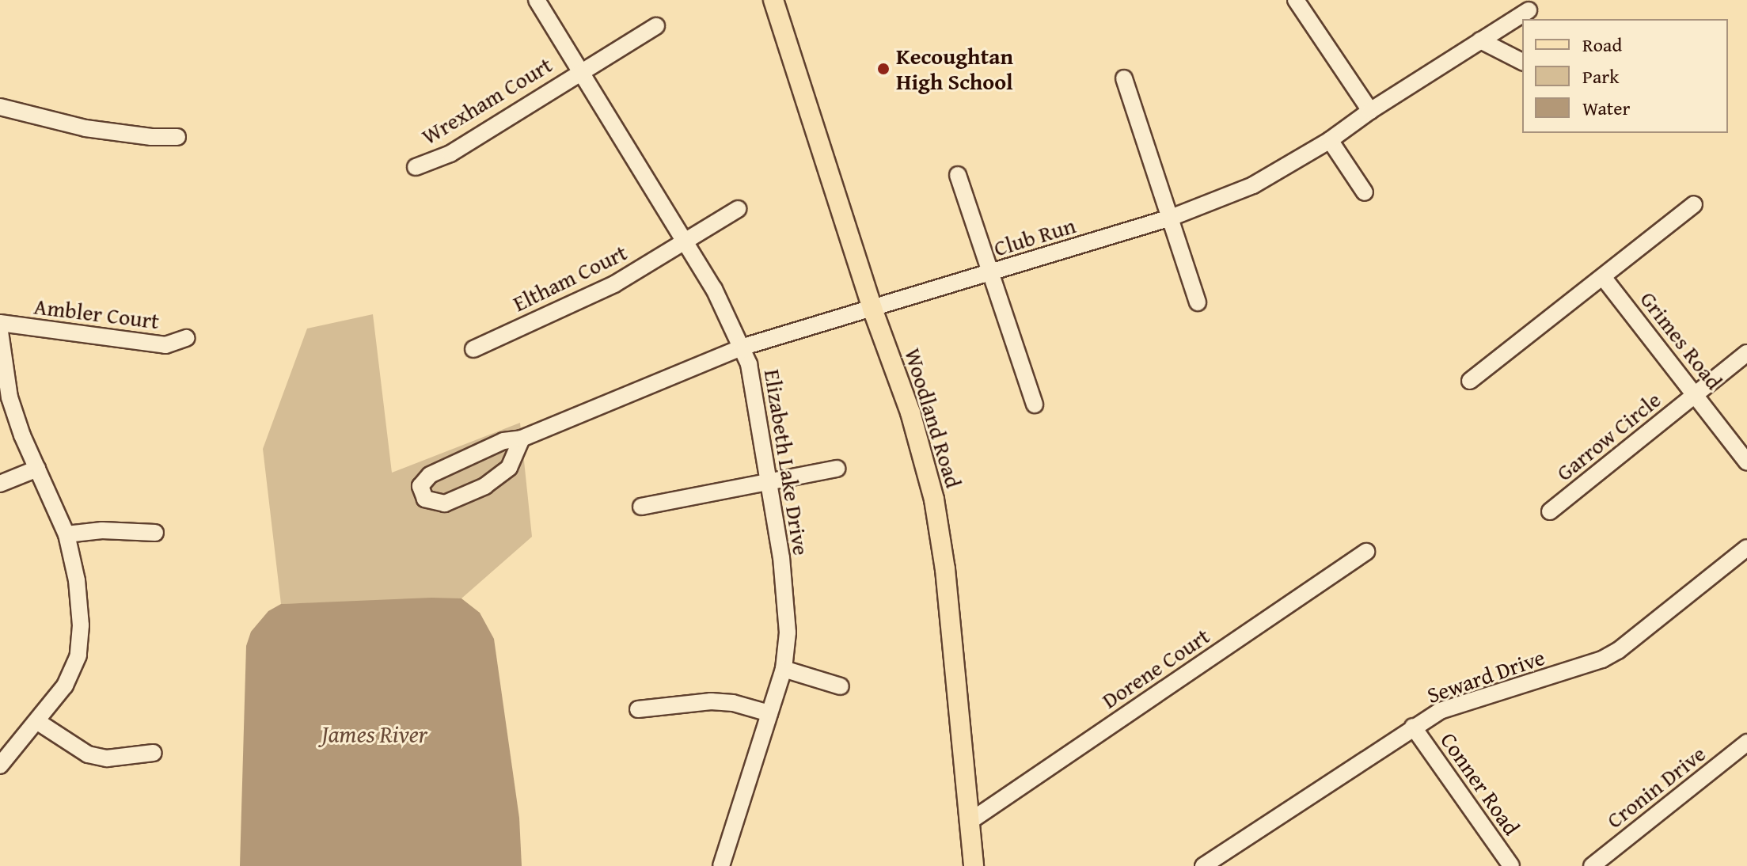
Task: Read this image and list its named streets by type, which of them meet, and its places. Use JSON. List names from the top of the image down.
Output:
{
  "streets": {
    "main road": ["Woodland Road"],
    "street": [
      "Wrexham Court",
      "Club Run",
      "Eltham Court",
      "Ambler Court",
      "Grimes Road",
      "Garrow Circle",
      "Elizabeth Lake Drive",
      "Dorene Court",
      "Seward Drive",
      "Conner Road",
      "Cronin Drive"
    ]
  },
  "crossings": [
    ["Wrexham Court", "Elizabeth Lake Drive"],
    ["Club Run", "Woodland Road"],
    ["Club Run", "Elizabeth Lake Drive"],
    ["Eltham Court", "Elizabeth Lake Drive"],
    ["Grimes Road", "Garrow Circle"],
    ["Woodland Road", "Dorene Court"],
    ["Seward Drive", "Conner Road"]
  ],
  "water": ["James River"],
  "places": ["Kecoughtan High School"],
  "legend": ["Road", "Park", "Water"]
}
